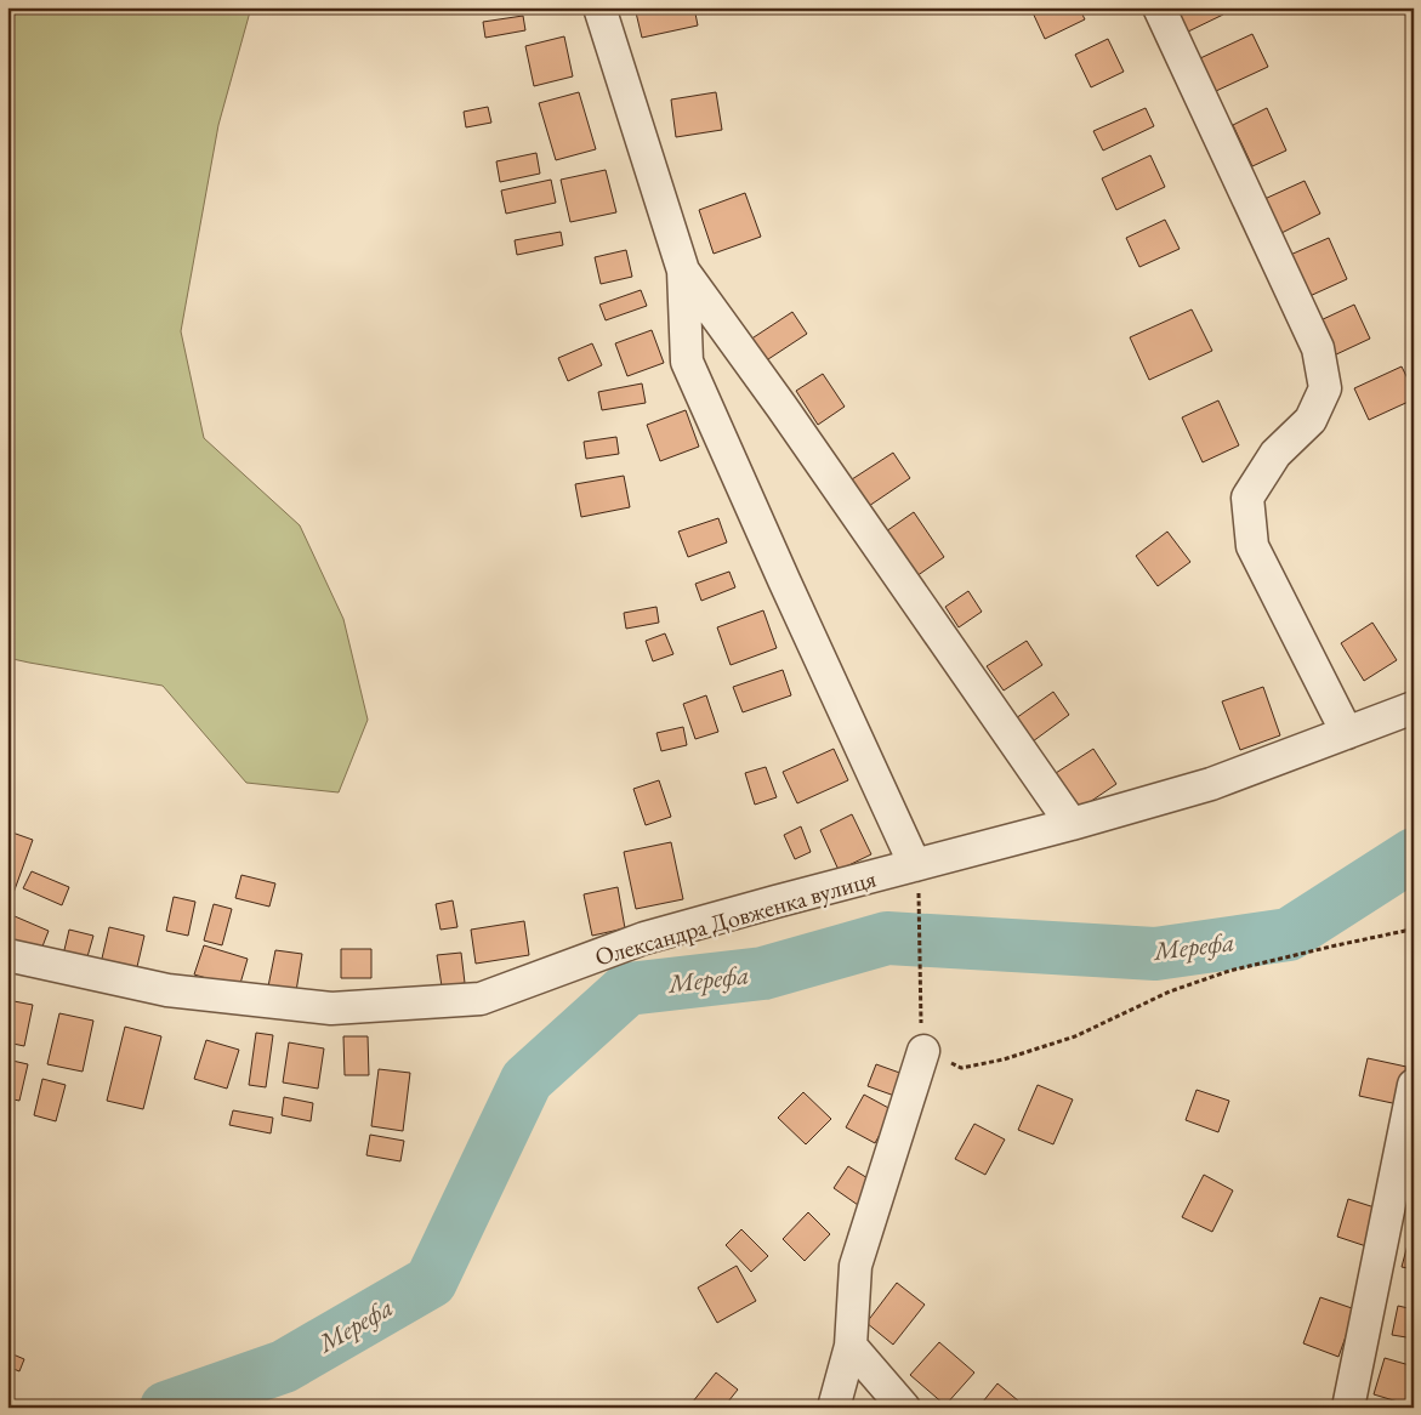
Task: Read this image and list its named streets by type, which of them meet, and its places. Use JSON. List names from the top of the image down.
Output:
{
  "streets": {
    "street": ["Олександра Довженка вулиця"]
  },
  "water": ["Мерефа"]
}
